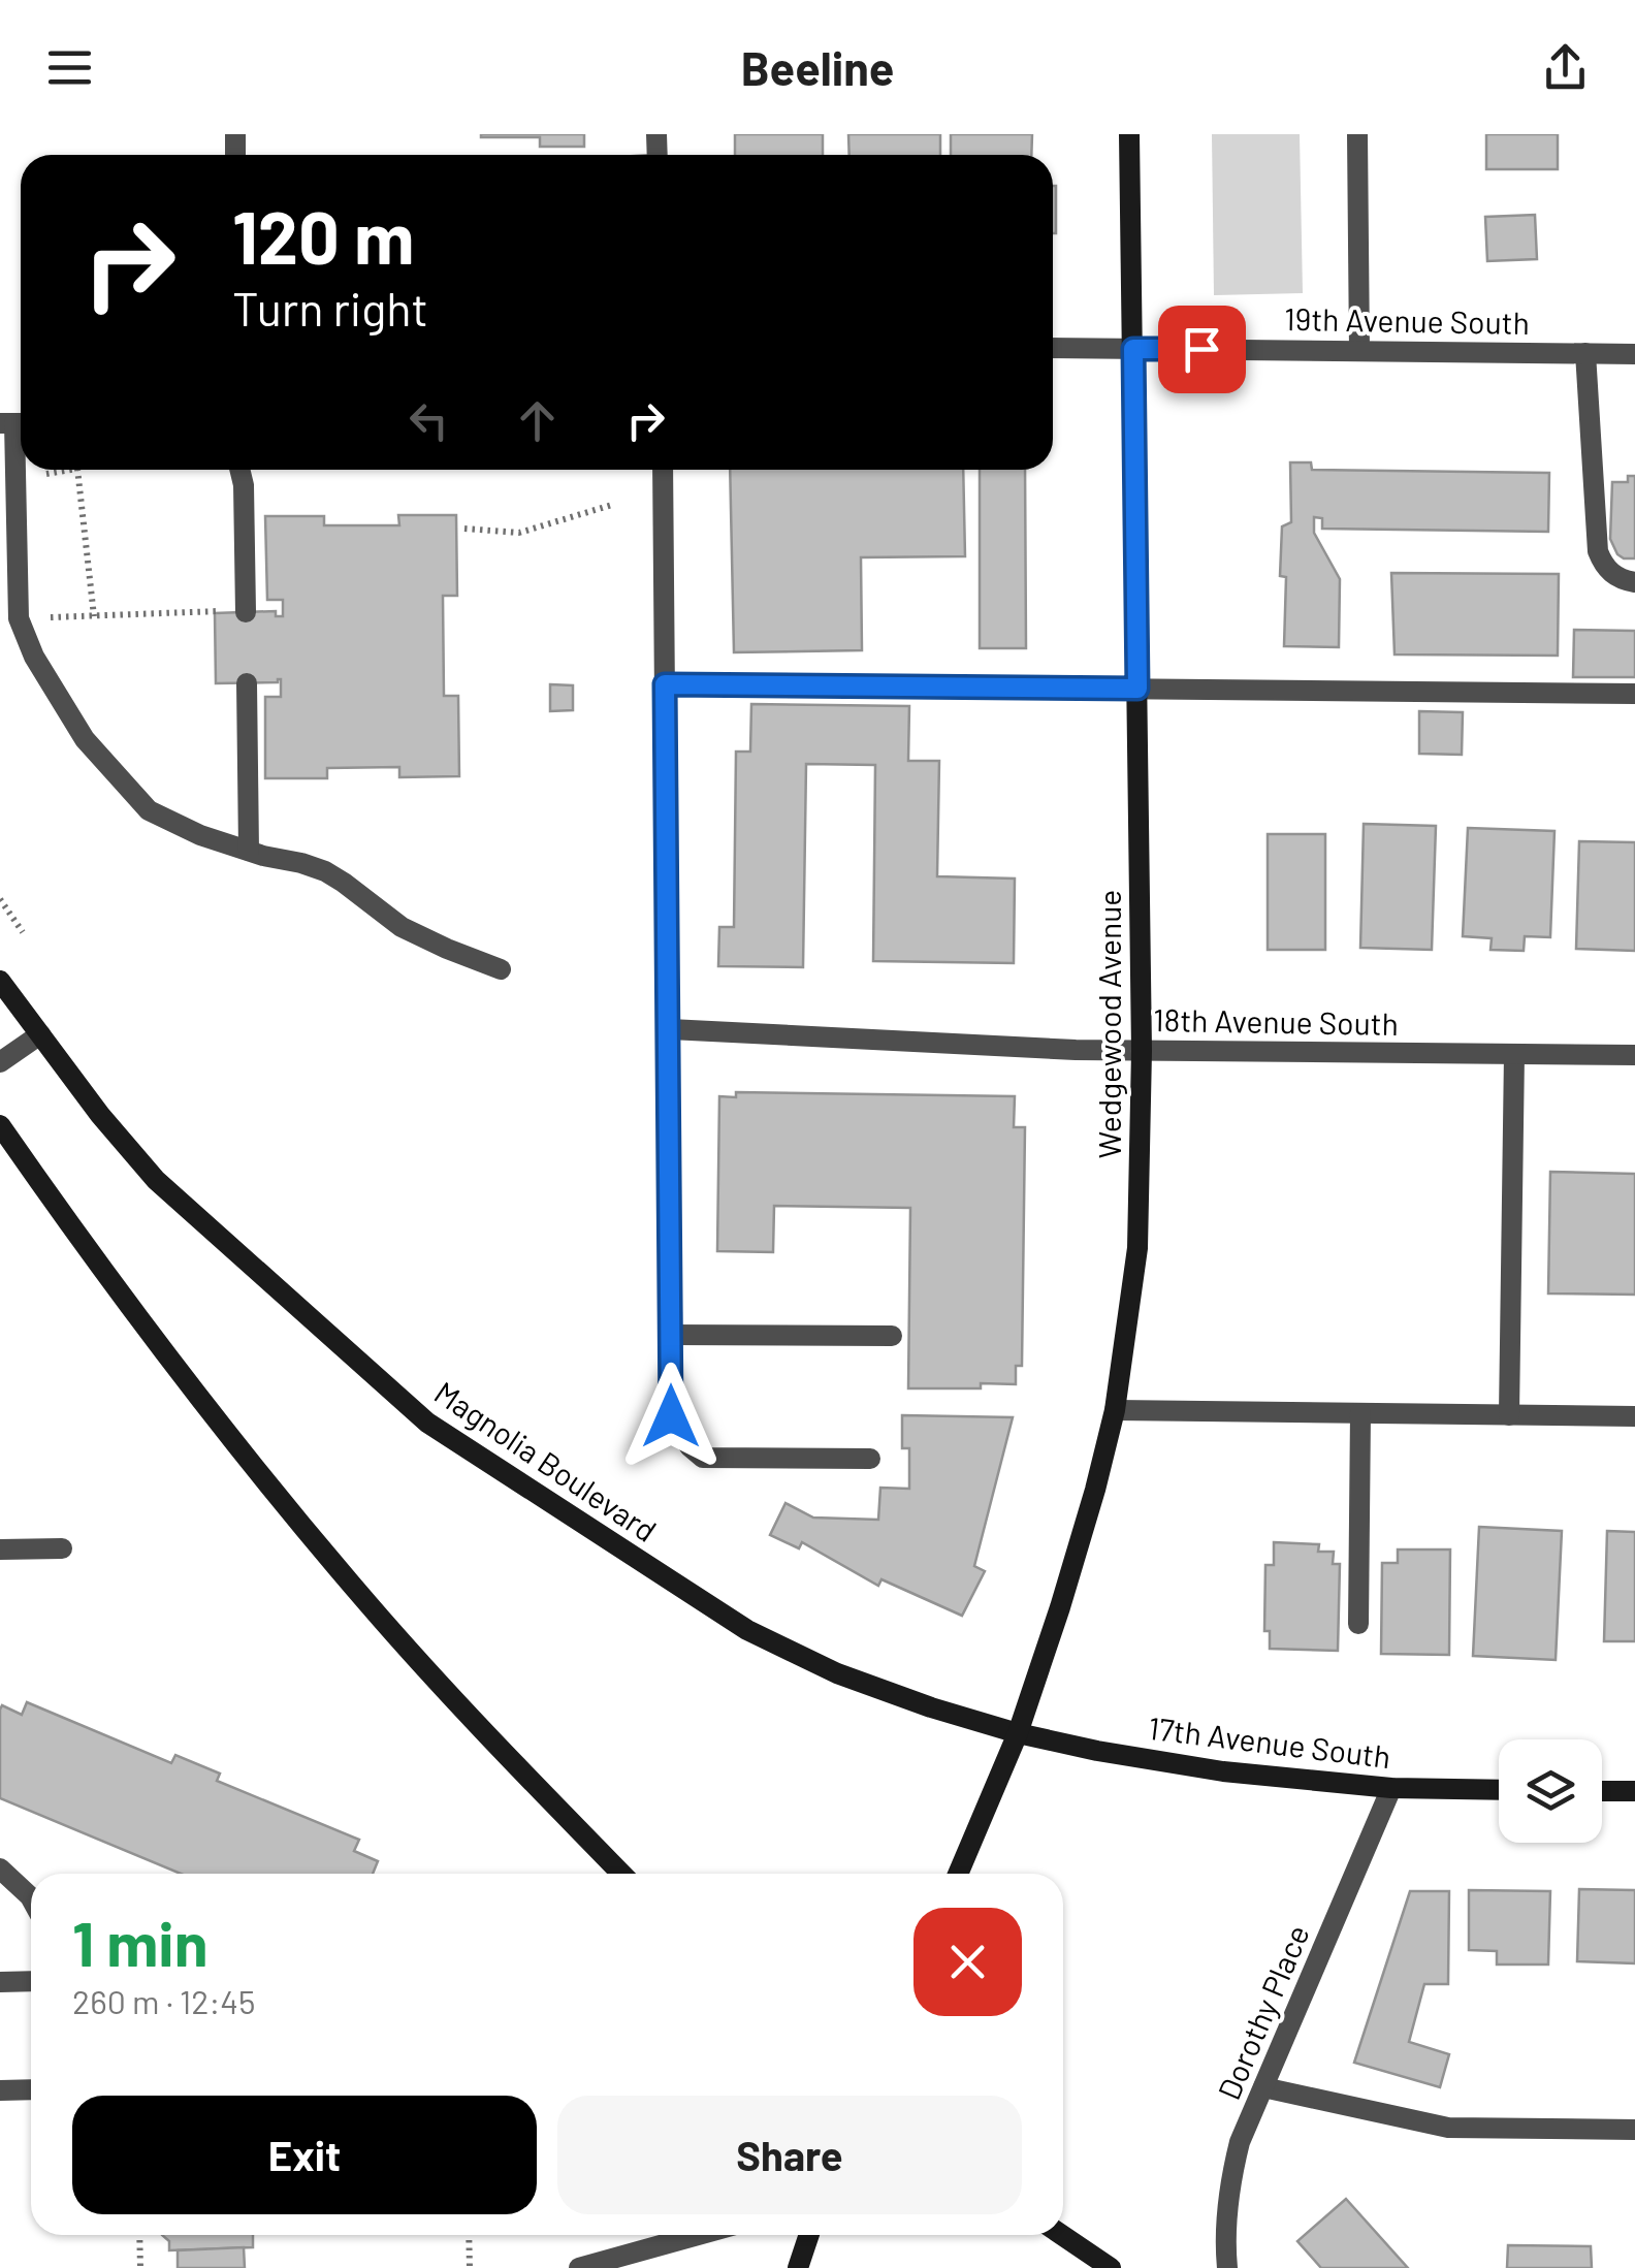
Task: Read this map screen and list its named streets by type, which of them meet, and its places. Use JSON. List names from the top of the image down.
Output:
{
  "streets": {
    "main road": ["Wedgewood Avenue", "Magnolia Boulevard", "17th Avenue South"],
    "street": ["19th Avenue South", "18th Avenue South", "Dorothy Place"]
  },
  "crossings": [
    ["19th Avenue South", "Wedgewood Avenue"],
    ["18th Avenue South", "Wedgewood Avenue"],
    ["Wedgewood Avenue", "Magnolia Boulevard"],
    ["Wedgewood Avenue", "17th Avenue South"],
    ["Magnolia Boulevard", "17th Avenue South"],
    ["17th Avenue South", "Dorothy Place"]
  ],
  "page": {
    "header": "Beeline",
    "turn": ["120 m", "Turn right"],
    "heading": ["1 min", "260 m · 12:45"],
    "buttons": ["Exit", "Share"]
  }
}
